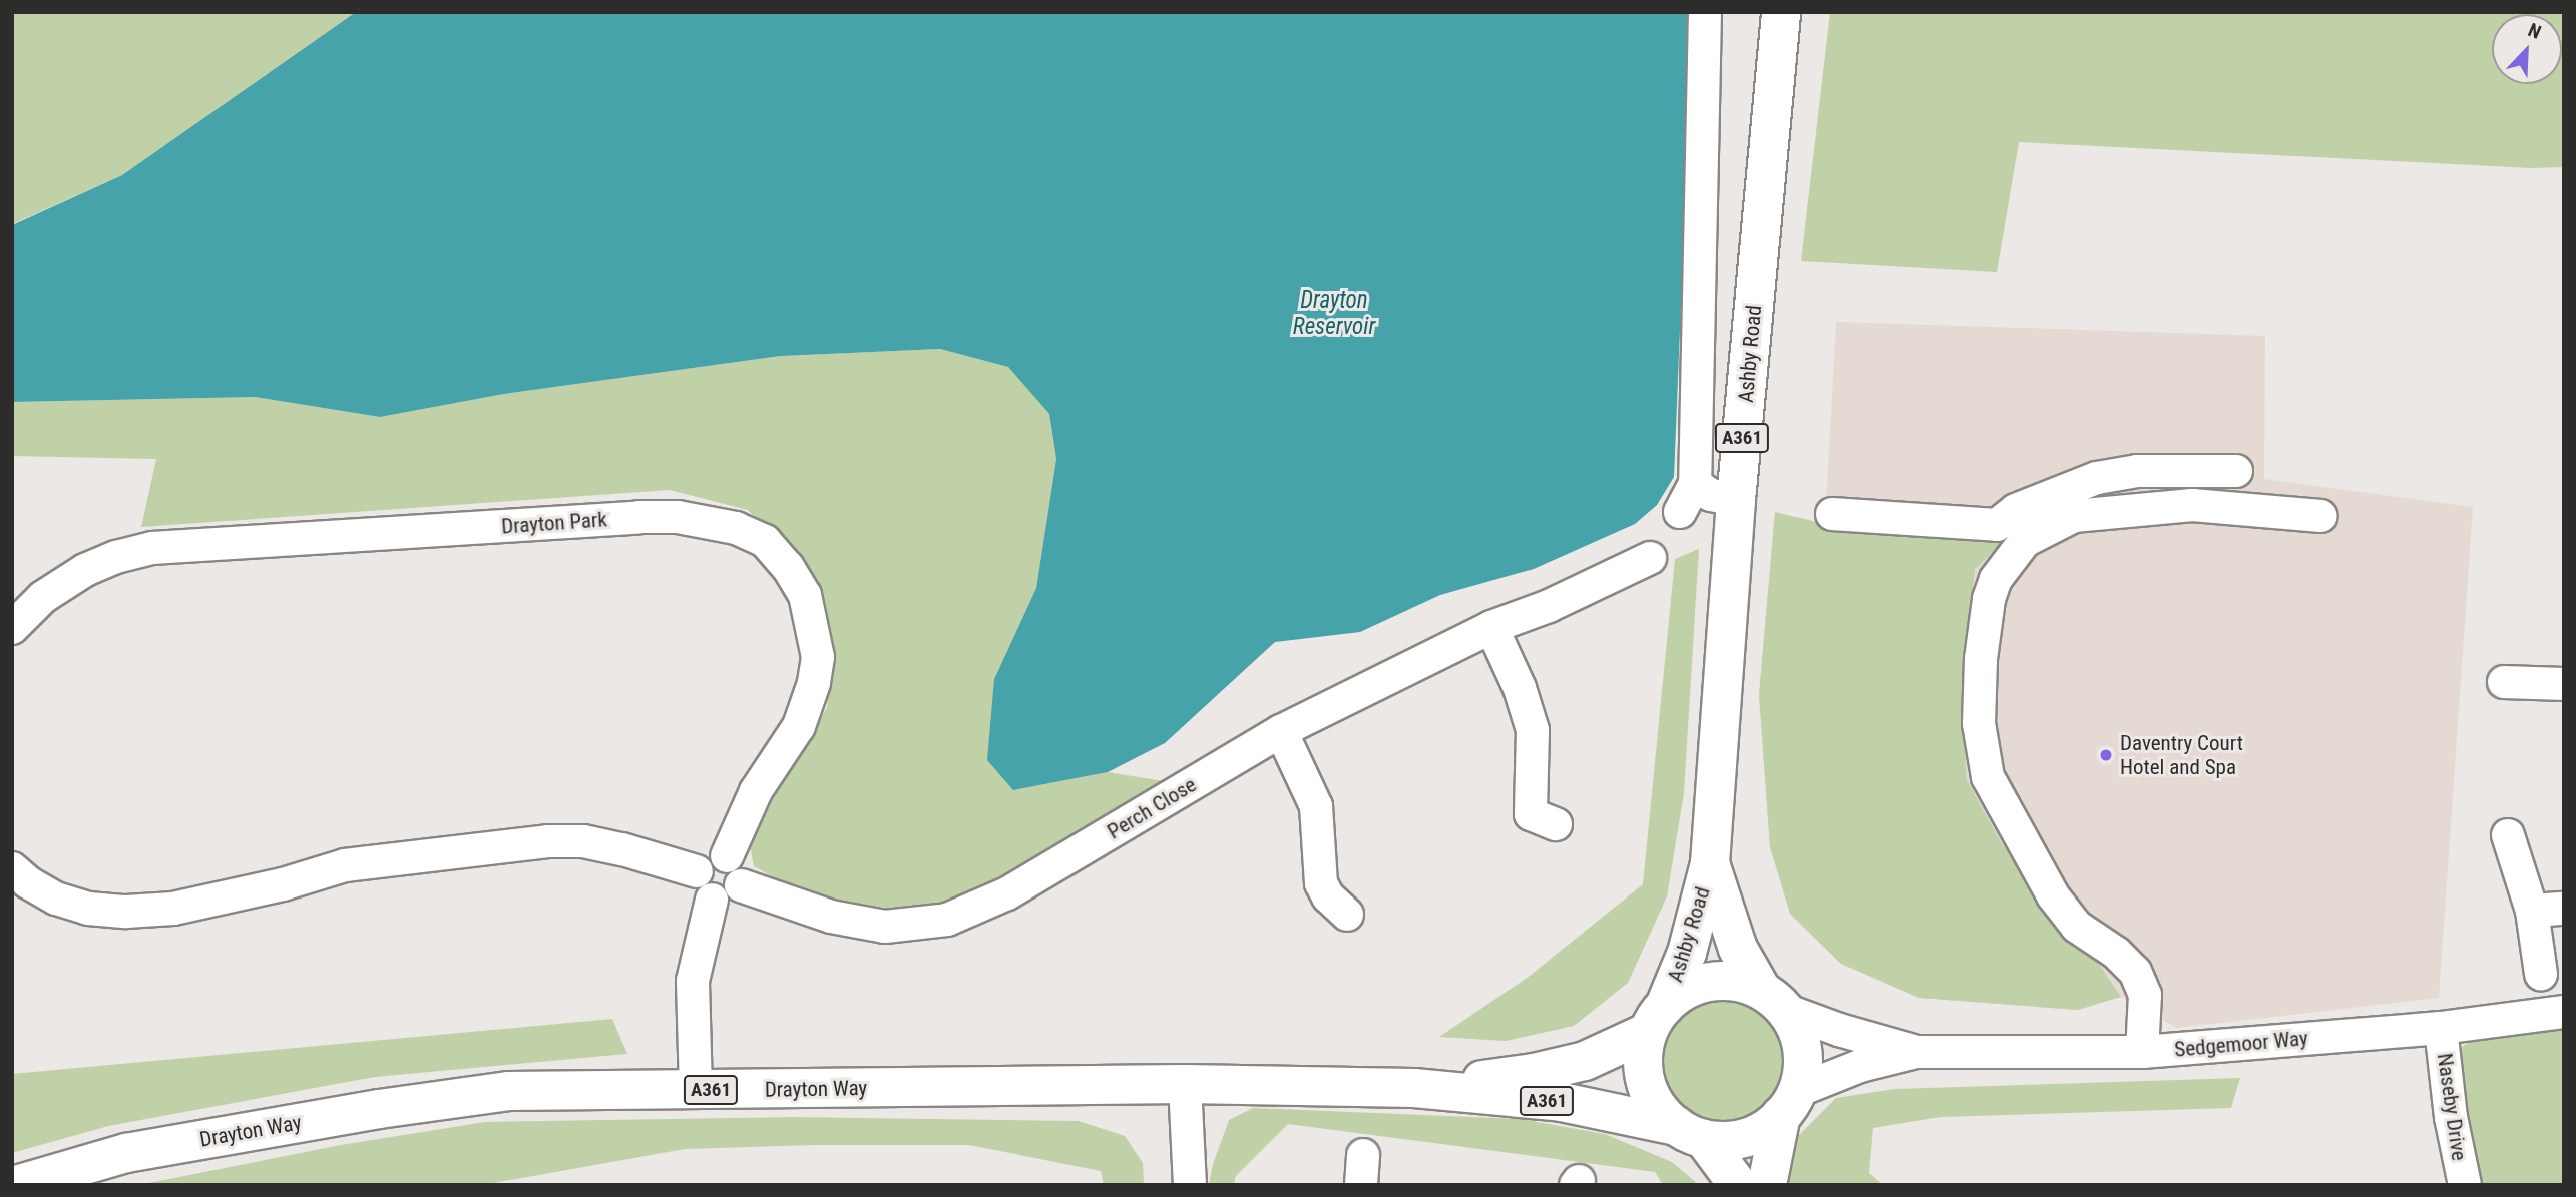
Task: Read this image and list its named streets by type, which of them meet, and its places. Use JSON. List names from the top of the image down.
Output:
{
  "streets": {
    "main road": ["Ashby Road", "A361", "Drayton Way"],
    "street": [
      "Drayton Park",
      "Perch Close",
      "Sedgemoor Way",
      "Naseby Drive"
    ]
  },
  "crossings": [
    ["Ashby Road", "A361"],
    ["Ashby Road", "Sedgemoor Way"],
    ["Ashby Road", "Drayton Way"],
    ["A361", "Sedgemoor Way"],
    ["A361", "Drayton Way"],
    ["Drayton Park", "Perch Close"],
    ["Sedgemoor Way", "Drayton Way"],
    ["Sedgemoor Way", "Naseby Drive"]
  ],
  "water": ["Drayton Reservoir"],
  "places": ["Daventry Court Hotel and Spa"],
  "north": "top right"
}
